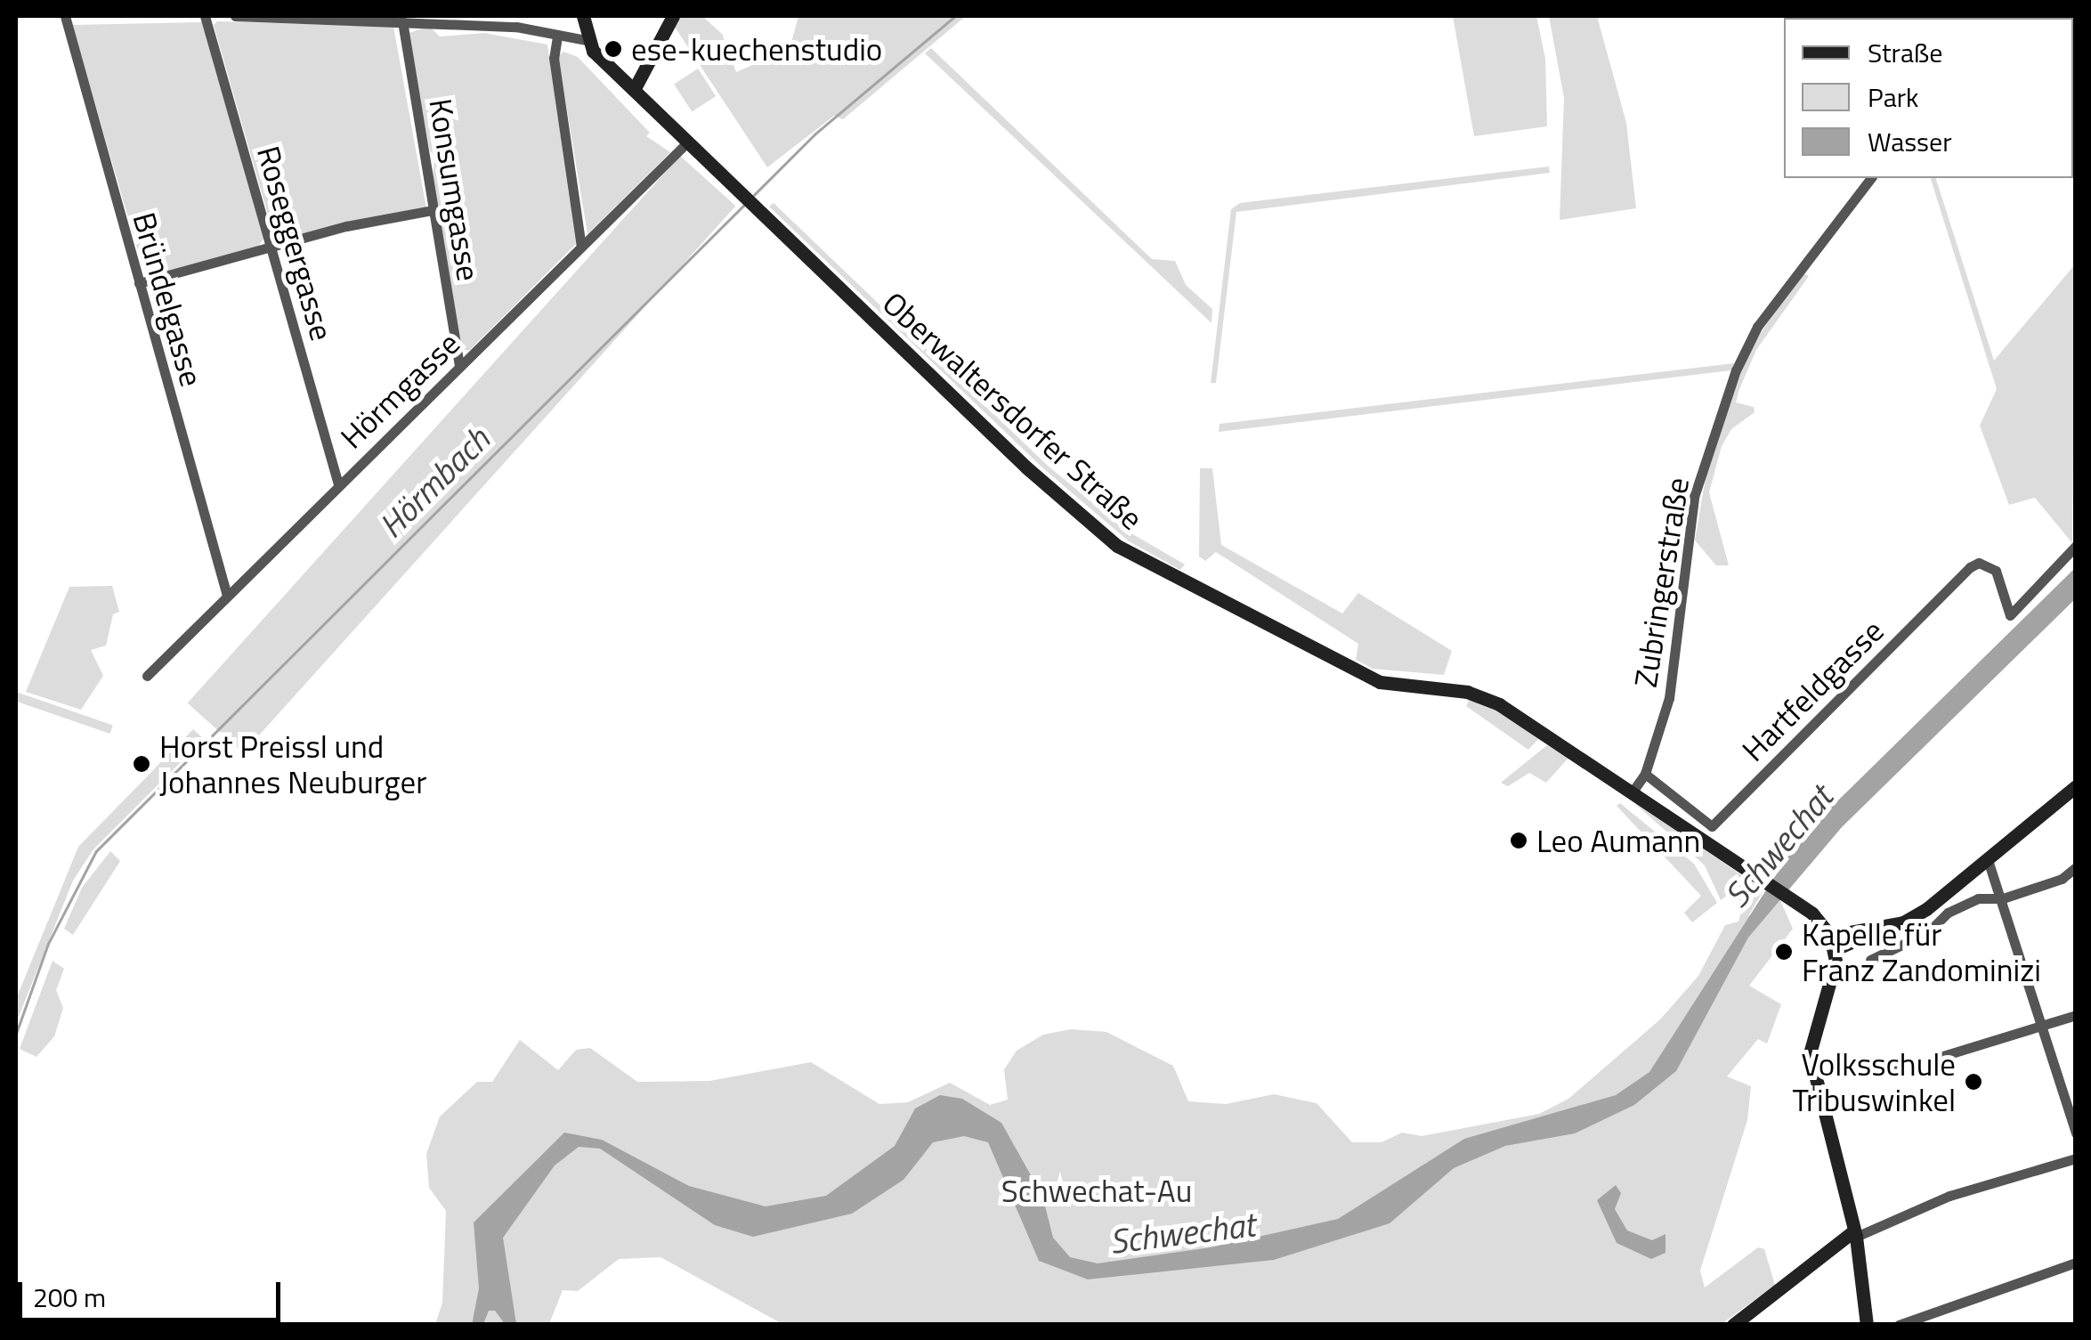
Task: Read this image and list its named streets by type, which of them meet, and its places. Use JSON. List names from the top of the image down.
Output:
{
  "streets": {
    "street": [
      "Konsumgasse",
      "Roseggergasse",
      "Bründelgasse",
      "Hörmgasse",
      "Oberwaltersdorfer Straße",
      "Zubringerstraße",
      "Hartfeldgasse"
    ]
  },
  "crossings": [
    ["Konsumgasse", "Hörmgasse"],
    ["Roseggergasse", "Hörmgasse"],
    ["Bründelgasse", "Hörmgasse"],
    ["Hörmgasse", "Oberwaltersdorfer Straße"],
    ["Zubringerstraße", "Hartfeldgasse"]
  ],
  "water": ["Hörmbach", "Schwechat"],
  "parks": ["Schwechat-Au"],
  "places": [
    "ese-kuechenstudio",
    "Horst Preissl und Johannes Neuburger",
    "Leo Aumann",
    "Kapelle für Franz Zandominizi",
    "Volksschule Tribuswinkel"
  ],
  "legend": ["Straße", "Park", "Wasser"],
  "scale_bar": "200 m"
}
